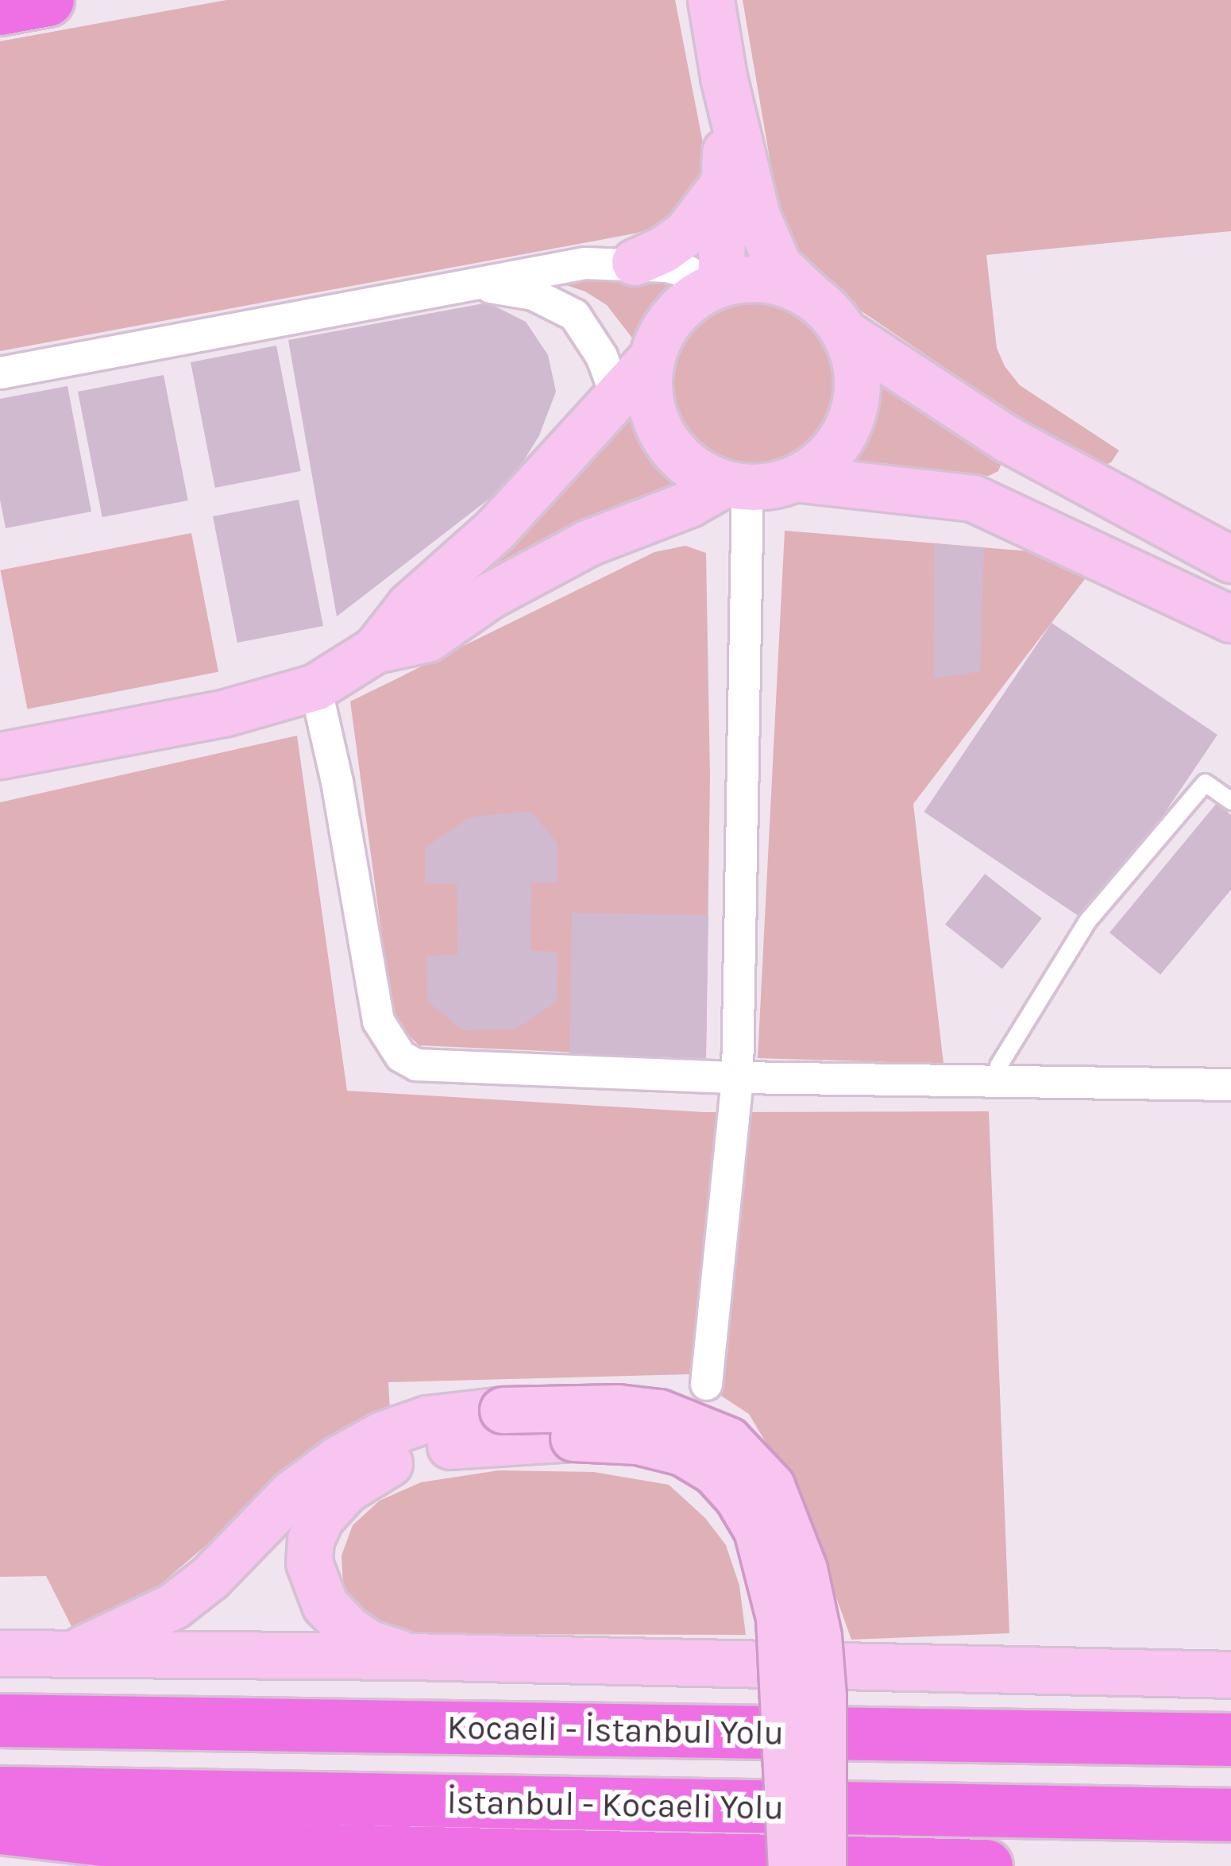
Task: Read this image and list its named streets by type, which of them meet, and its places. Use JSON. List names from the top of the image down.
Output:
{
  "streets": {
    "highway": ["Kocaeli - İstanbul Yolu", "İstanbul - Kocaeli Yolu"]
  }
}
